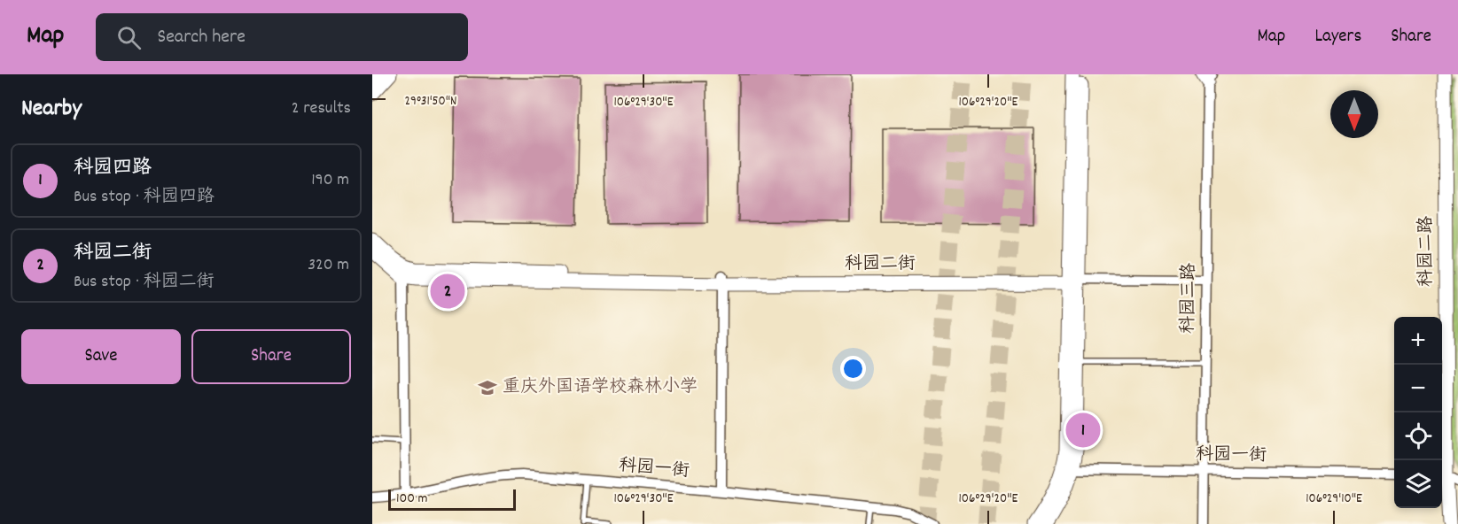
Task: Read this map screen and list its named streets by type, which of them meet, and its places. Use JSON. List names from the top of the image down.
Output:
{
  "streets": {
    "street": [
      "科园二路",
      "科园二街",
      "科园三路",
      "科园一街"
    ]
  },
  "crossings": [
    ["科园二街", "科园三路"],
    ["科园三路", "科园一街"]
  ],
  "places": {
    "school or university": ["重庆外国语学校森林小学"]
  },
  "scale_bar": "100 m",
  "north": "bottom",
  "page": {
    "header": "Map",
    "search": "Search here",
    "nav": ["Map", "Layers", "Share"],
    "heading": ["Nearby", "2 results"],
    "list": [
      {
        "mark": "1",
        "name": "科园四路",
        "note": "Bus stop · 科园四路",
        "value": "190 m"
      },
      {
        "mark": "2",
        "name": "科园二街",
        "note": "Bus stop · 科园二街",
        "value": "320 m"
      }
    ],
    "pins": ["2", "1"],
    "buttons": ["Save", "Share"],
    "map_buttons": ["+", "−"],
    "scale": "100 m"
  },
  "coordinates": [
    "29°31'50\"N",
    "106°29'30\"E",
    "106°29'20\"E",
    "106°29'10\"E"
  ]
}
